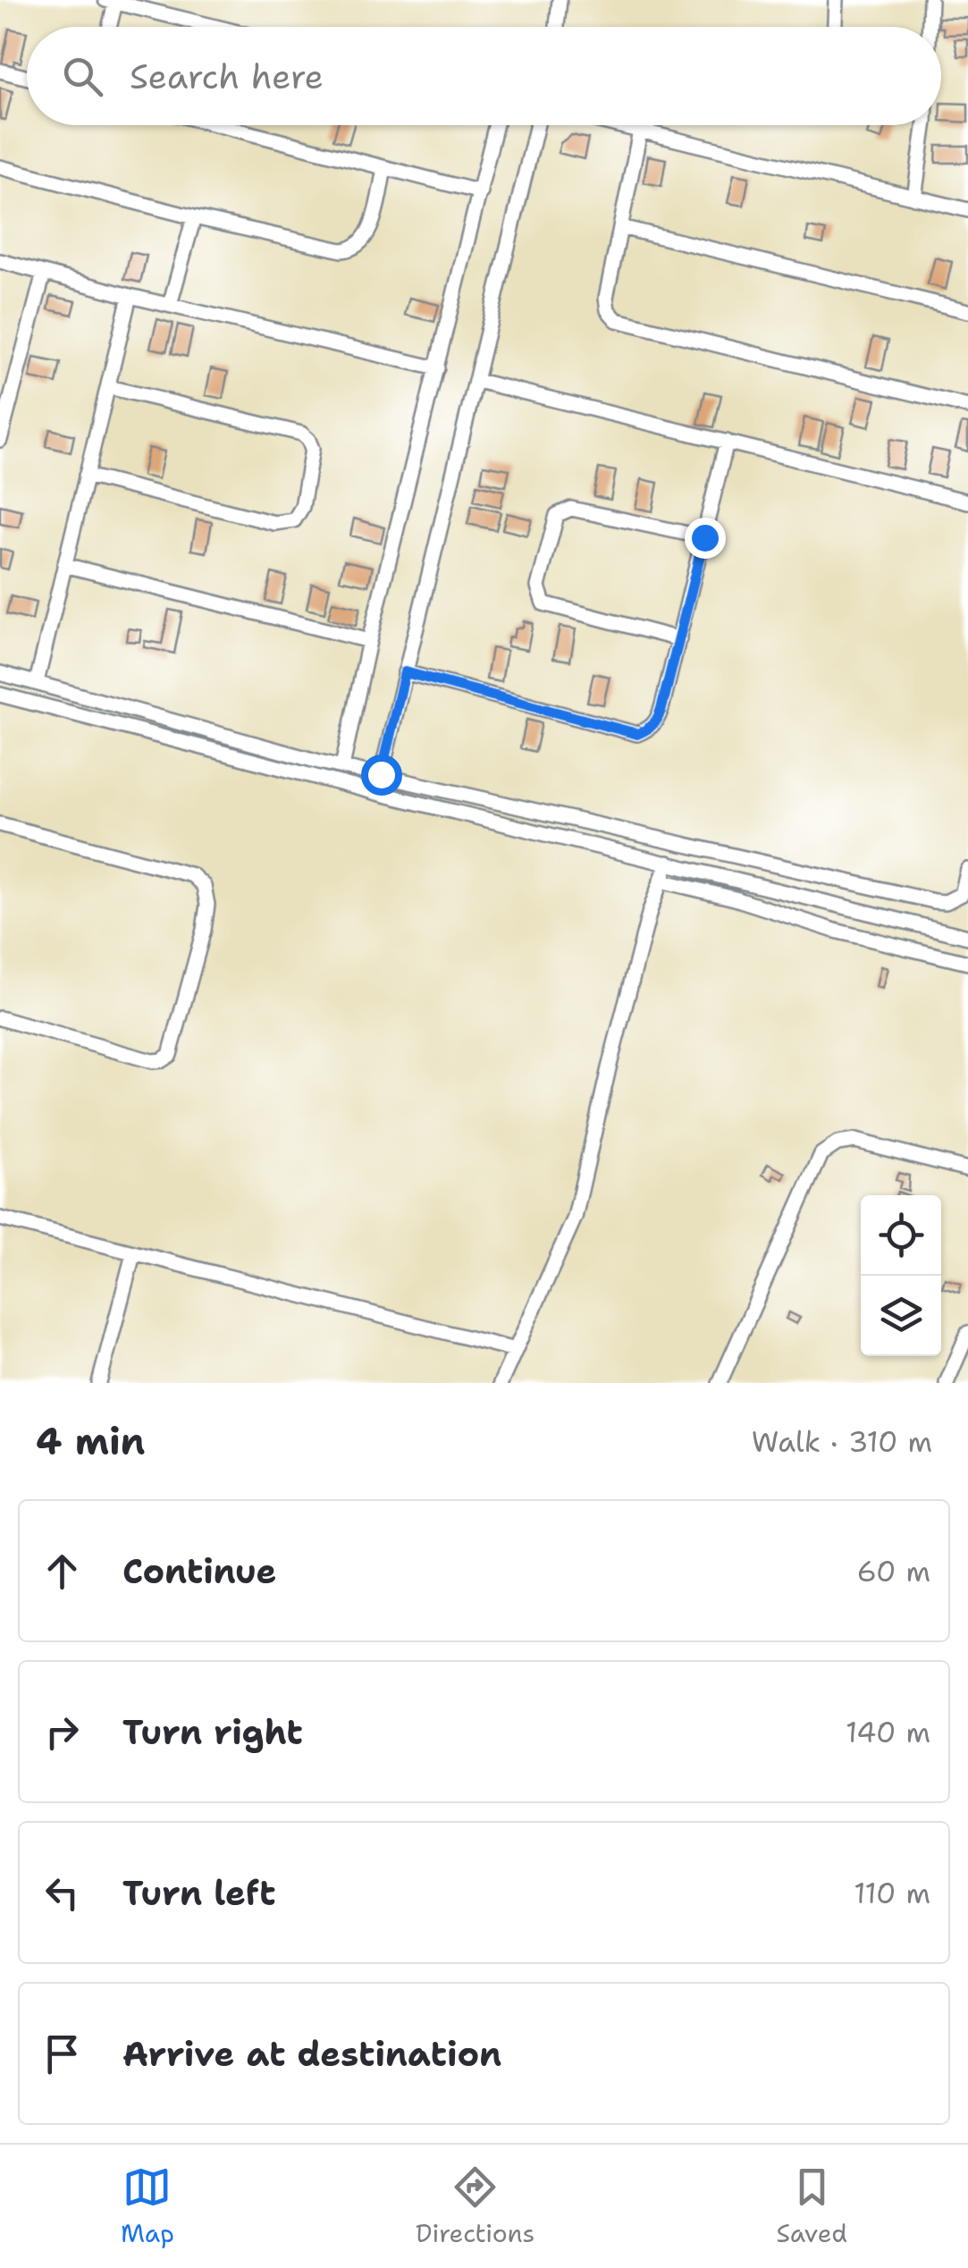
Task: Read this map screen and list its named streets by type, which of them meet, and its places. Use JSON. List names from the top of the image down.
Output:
{
  "page": {
    "search": "Search here",
    "heading": ["4 min", "Walk · 310 m"],
    "list": [
      ["Continue", "60 m"],
      ["Turn right", "140 m"],
      ["Turn left", "110 m"],
      "Arrive at destination"
    ],
    "nav": ["Map", "Directions", "Saved"]
  }
}
